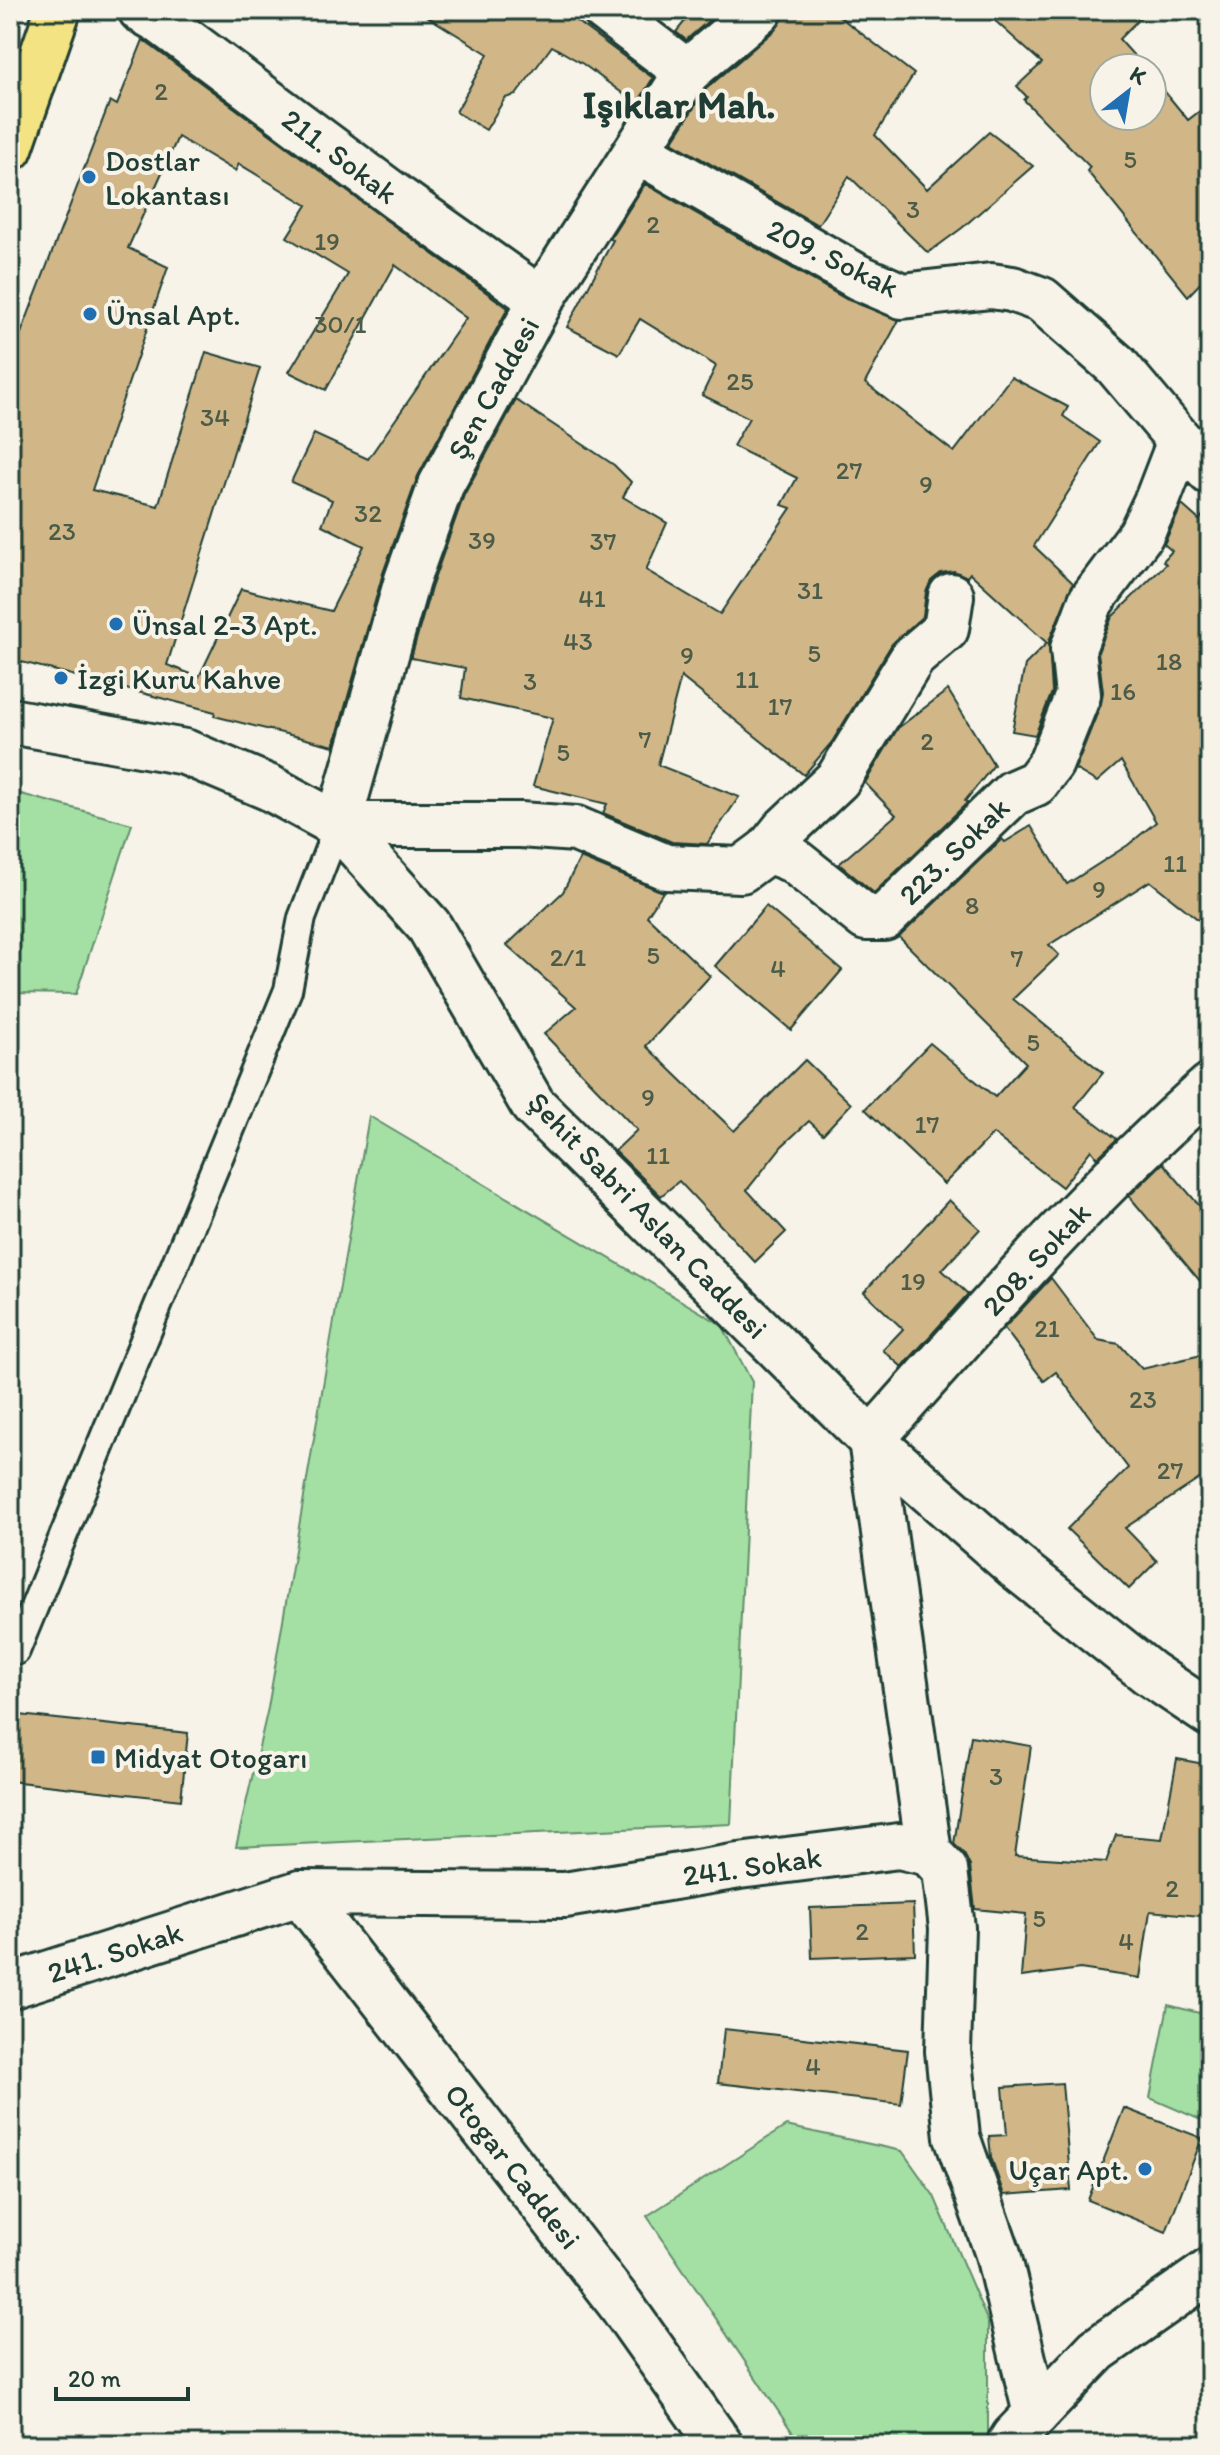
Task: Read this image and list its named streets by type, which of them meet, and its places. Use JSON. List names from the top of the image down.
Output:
{
  "streets": {
    "street": [
      "211. Sokak",
      "209. Sokak",
      "Şen Caddesi",
      "223. Sokak",
      "Şehit Sabri Aslan Caddesi",
      "208. Sokak",
      "241. Sokak",
      "Otogar Caddesi"
    ]
  },
  "crossings": [
    ["211. Sokak", "Şen Caddesi"],
    ["209. Sokak", "Şen Caddesi"],
    ["209. Sokak", "223. Sokak"],
    ["Şen Caddesi", "Şehit Sabri Aslan Caddesi"],
    ["Şehit Sabri Aslan Caddesi", "208. Sokak"],
    ["241. Sokak", "Otogar Caddesi"]
  ],
  "districts": ["Işıklar Mah."],
  "places": {
    "other": [
      "Dostlar Lokantası",
      "Ünsal Apt.",
      "Ünsal 2-3 Apt.",
      "İzgi Kuru Kahve",
      "Uçar Apt."
    ],
    "transit": ["Midyat Otogarı"]
  },
  "house_numbers": [
    "2",
    "5",
    "3",
    "2",
    "19",
    "30/1",
    "25",
    "34",
    "27",
    "9",
    "32",
    "23",
    "39",
    "37",
    "31",
    "41",
    "43",
    "5",
    "9",
    "18",
    "11",
    "3",
    "16",
    "17",
    "7",
    "2",
    "5",
    "11",
    "9",
    "8",
    "5",
    "2/1",
    "7",
    "4",
    "5",
    "9",
    "17",
    "11",
    "19",
    "21",
    "23",
    "27",
    "3",
    "2",
    "5",
    "2",
    "4",
    "4"
  ],
  "scale_bar": "20 m",
  "north": "top right"
}
